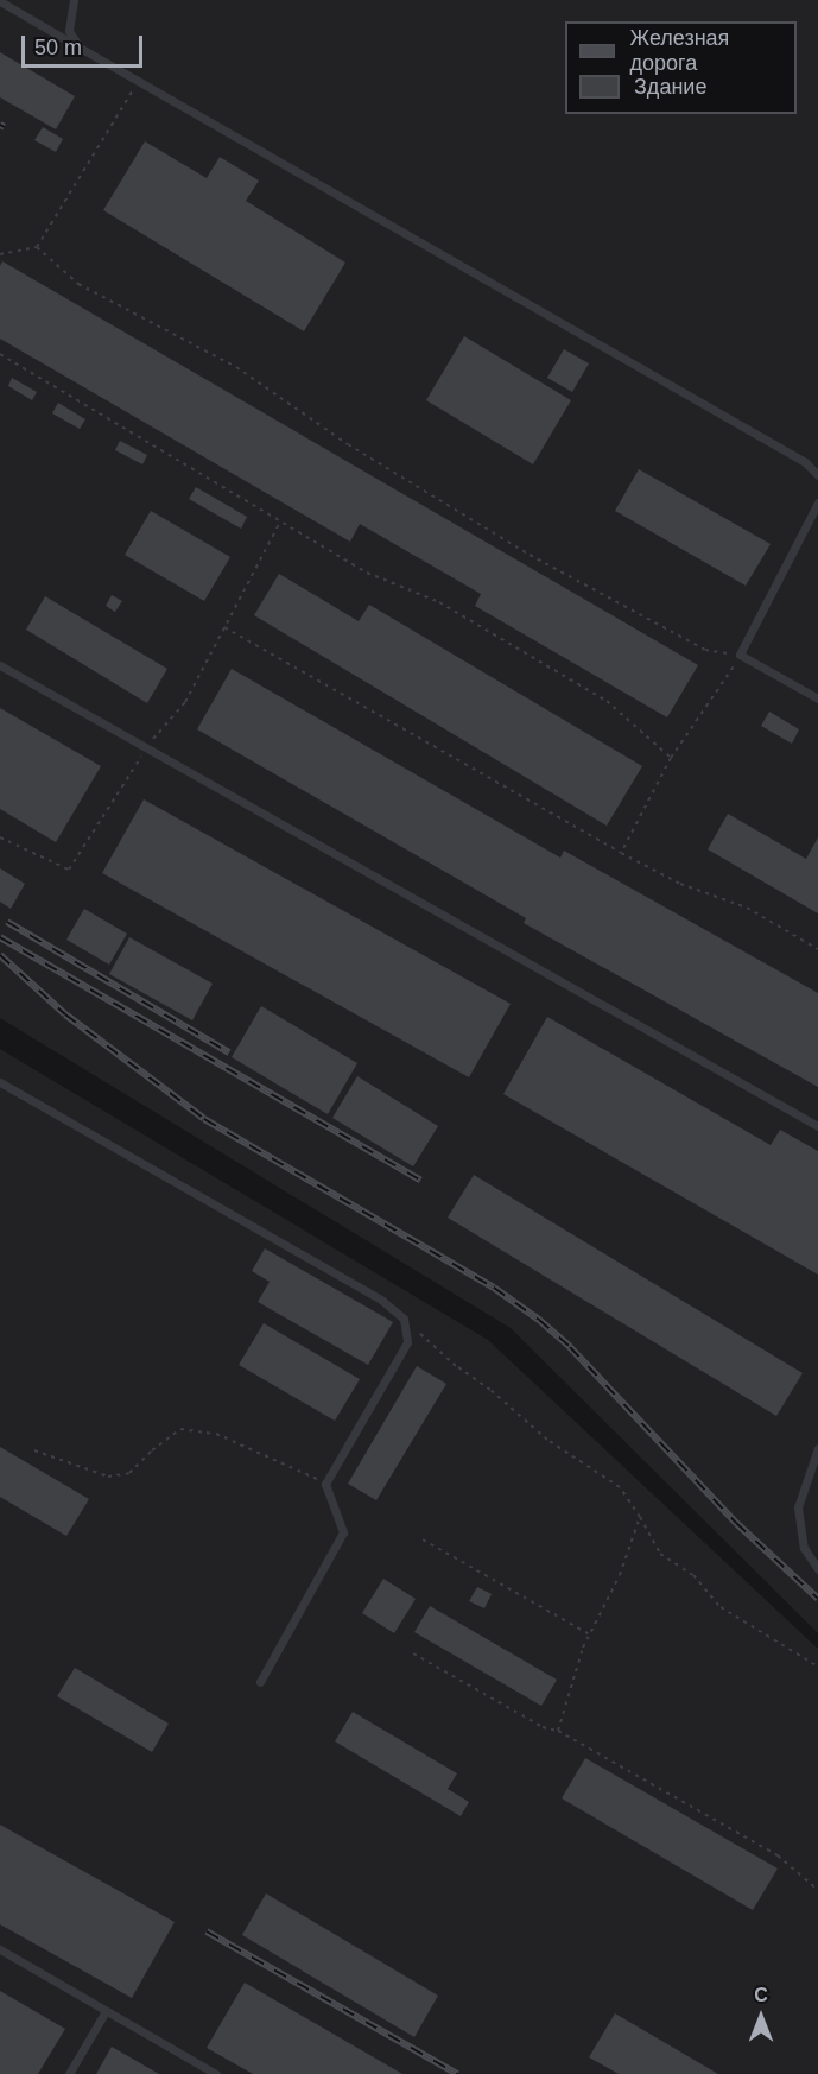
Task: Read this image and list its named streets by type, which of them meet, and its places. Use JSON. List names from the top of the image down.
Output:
{
  "legend": ["Железная дорога", "Здание"],
  "scale_bar": "50 m",
  "north": "top"
}
